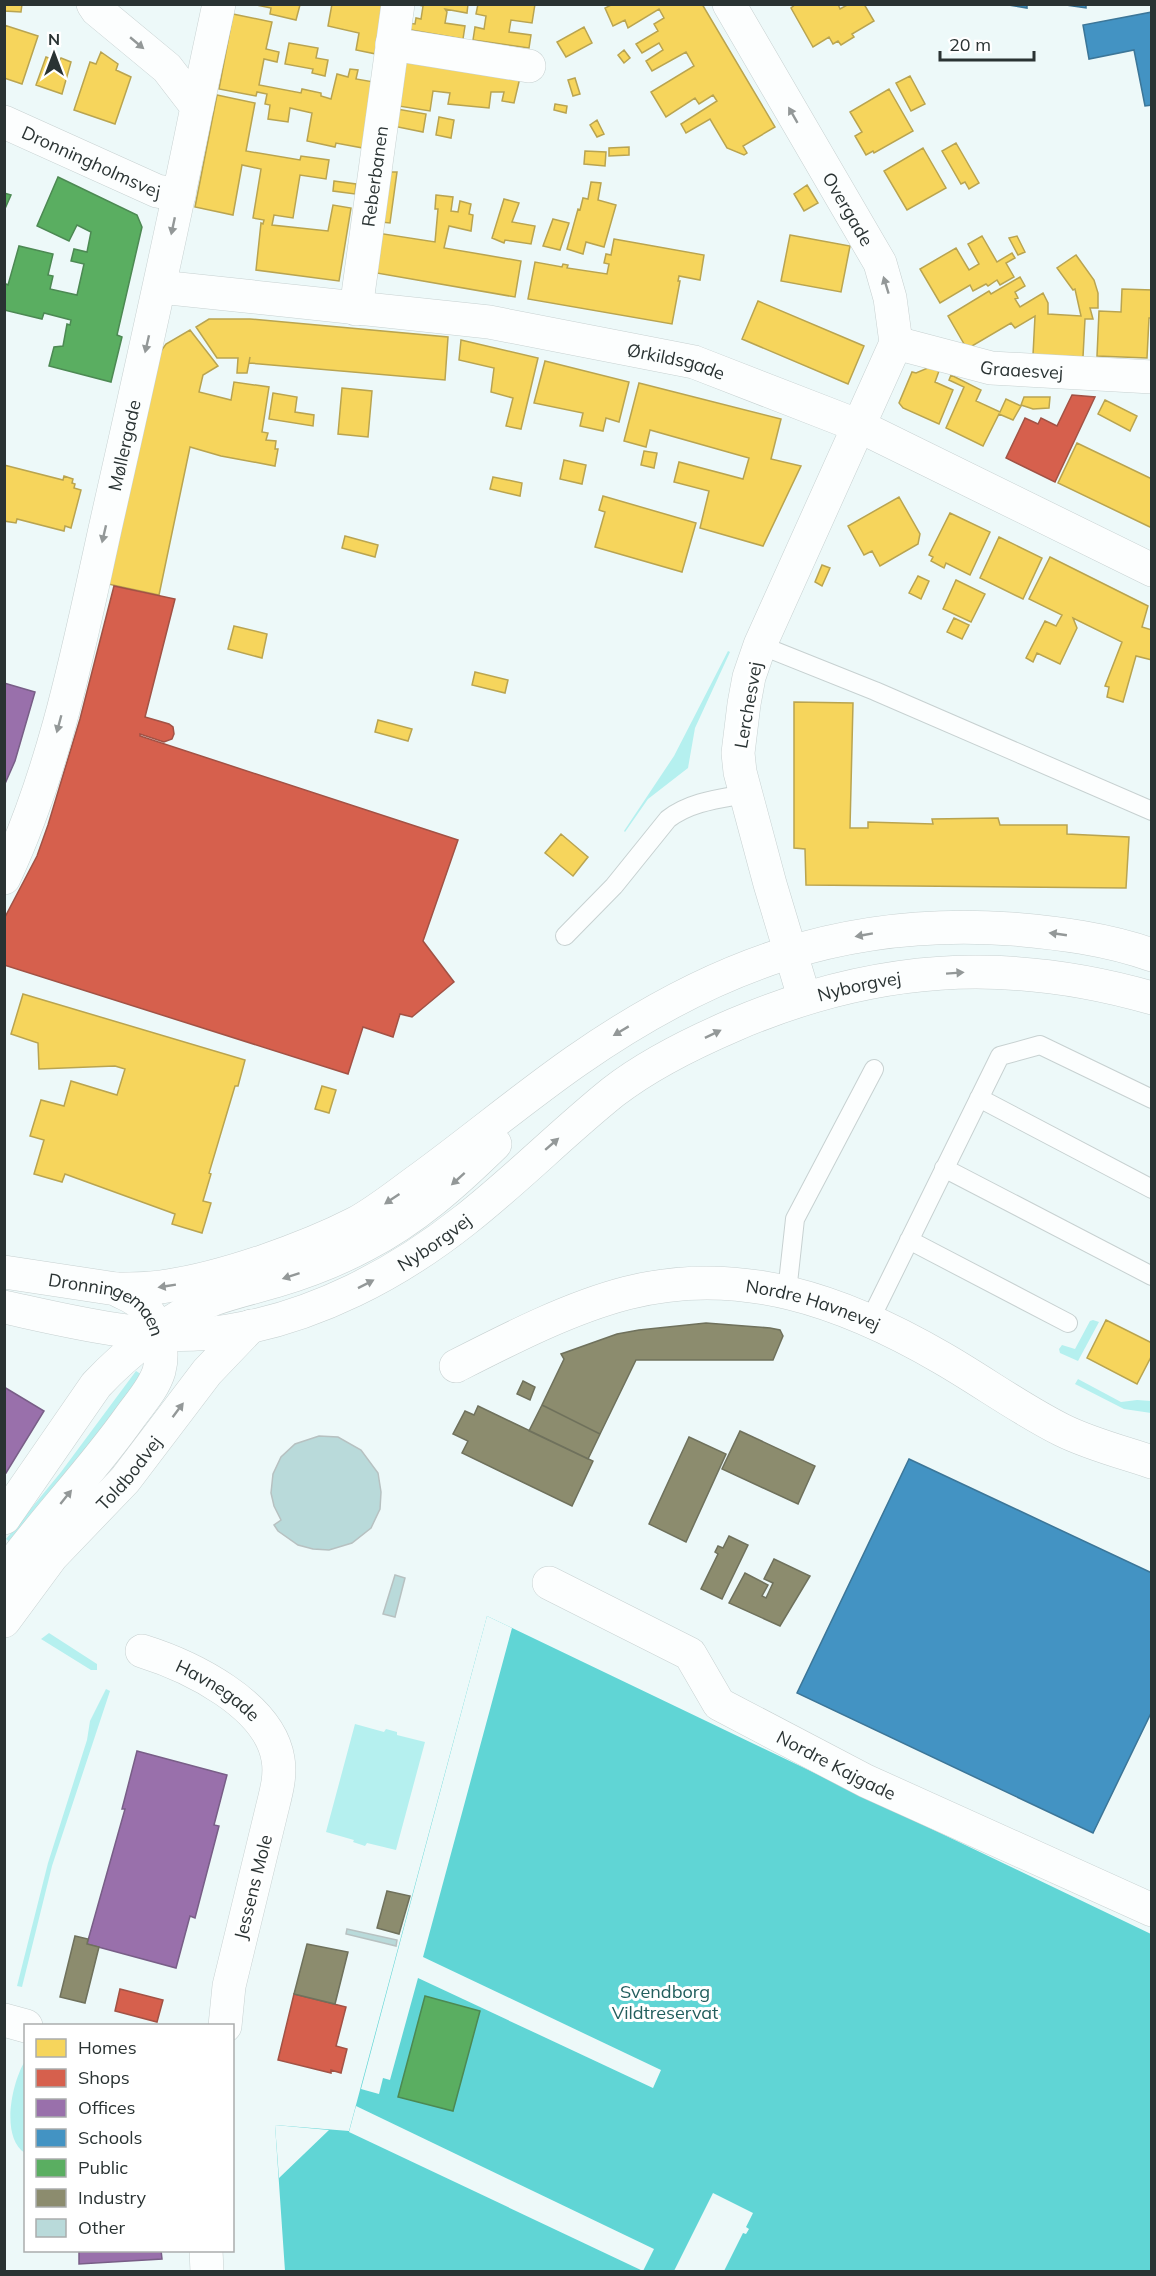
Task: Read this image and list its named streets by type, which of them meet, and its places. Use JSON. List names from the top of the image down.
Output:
{
  "streets": {
    "street": [
      "Dronningholmsvej",
      "Reberbanen",
      "Overgade",
      "Ørkildsgade",
      "Graaesvej",
      "Møllergade",
      "Lerchesvej",
      "Nyborgvej",
      "Dronningemaen",
      "Nordre Havnevej",
      "Toldbodvej",
      "Havnegade",
      "Nordre Kajgade",
      "Jessens Mole"
    ]
  },
  "crossings": [
    ["Dronningholmsvej", "Møllergade"],
    ["Reberbanen", "Ørkildsgade"],
    ["Overgade", "Graaesvej"],
    ["Ørkildsgade", "Møllergade"],
    ["Ørkildsgade", "Lerchesvej"],
    ["Lerchesvej", "Nyborgvej"],
    ["Nyborgvej", "Dronningemaen"],
    ["Nyborgvej", "Toldbodvej"],
    ["Dronningemaen", "Toldbodvej"],
    ["Havnegade", "Jessens Mole"]
  ],
  "one_way": ["Overgade", "Møllergade"],
  "parks": ["Svendborg Vildtreservat"],
  "legend": [
    "Homes",
    "Shops",
    "Offices",
    "Schools",
    "Public",
    "Industry",
    "Other"
  ],
  "scale_bar": "20 m",
  "north": "top"
}
